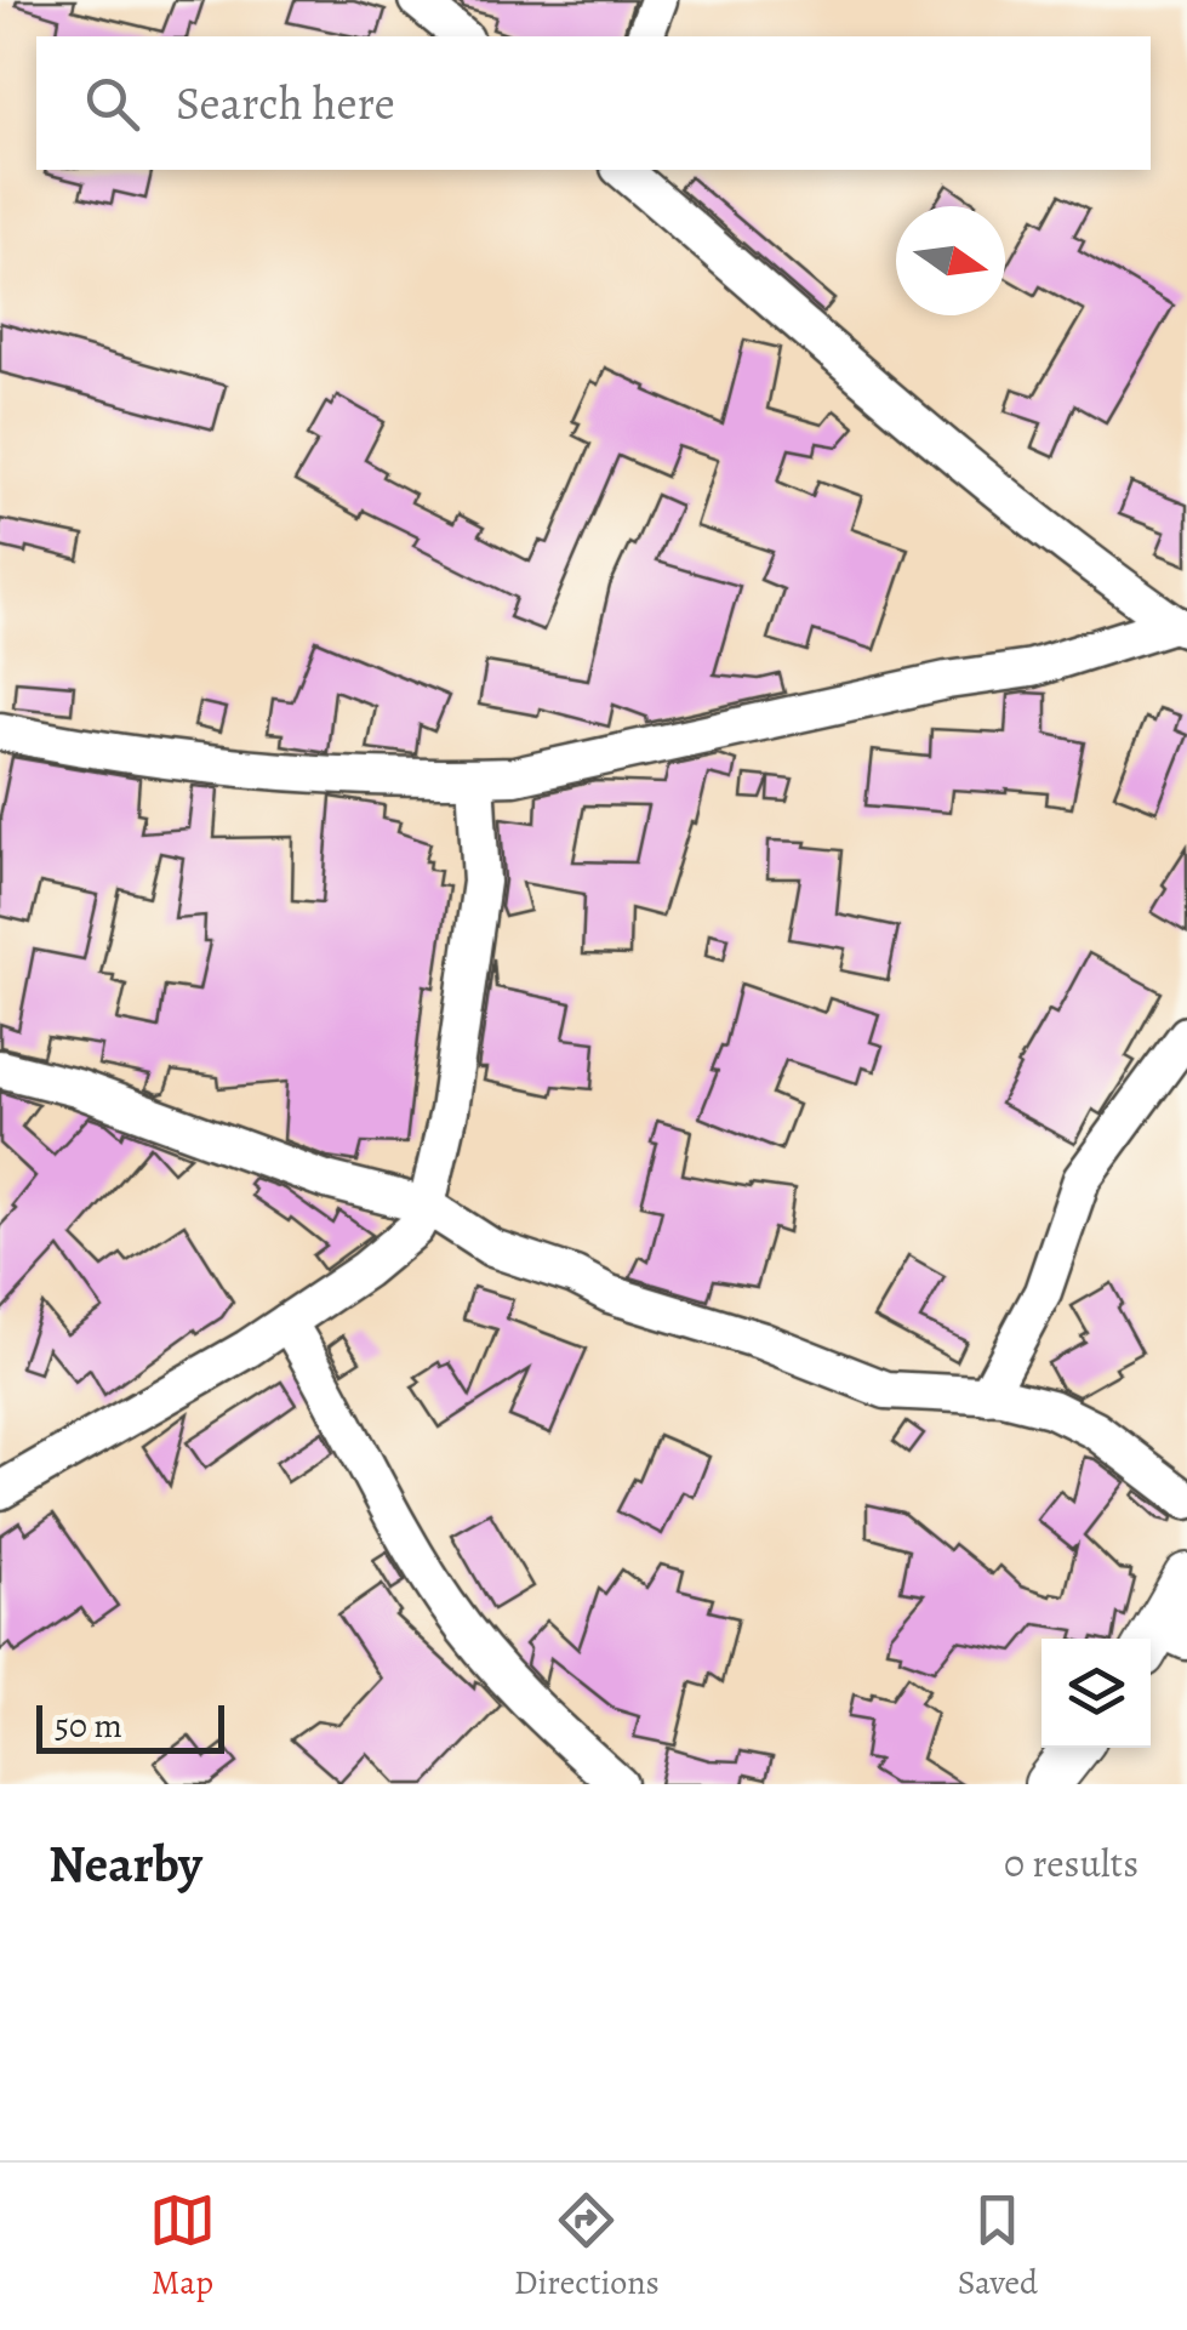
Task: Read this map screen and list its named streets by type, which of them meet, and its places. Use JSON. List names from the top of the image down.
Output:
{
  "scale_bar": "50 m",
  "north": "right",
  "page": {
    "search": "Search here",
    "scale": "50 m",
    "heading": ["Nearby", "0 results"],
    "nav": ["Map", "Directions", "Saved"]
  }
}
